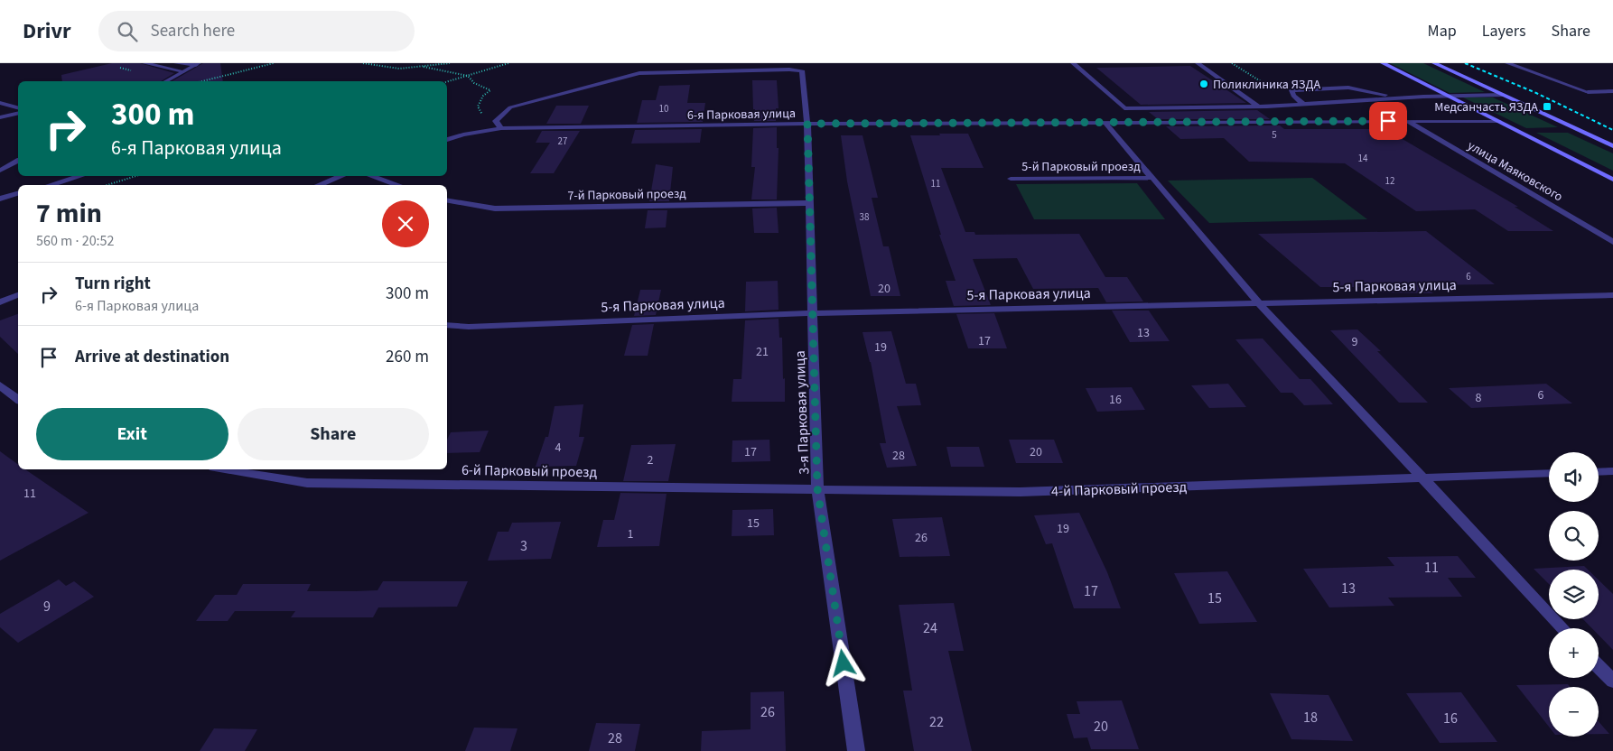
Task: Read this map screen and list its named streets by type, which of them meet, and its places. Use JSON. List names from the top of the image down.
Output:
{
  "streets": {
    "street": [
      "6-я Парковая улица",
      "5-й Парковый проезд",
      "улица Маяковского",
      "7-й Парковый проезд",
      "5-я Парковая улица",
      "3-я Парковая улица",
      "6-й Парковый проезд",
      "4-й Парковый проезд"
    ]
  },
  "crossings": [
    ["6-я Парковая улица", "улица Маяковского"],
    ["6-я Парковая улица", "3-я Парковая улица"],
    ["7-й Парковый проезд", "3-я Парковая улица"],
    ["5-я Парковая улица", "3-я Парковая улица"],
    ["3-я Парковая улица", "6-й Парковый проезд"],
    ["3-я Парковая улица", "4-й Парковый проезд"],
    ["6-й Парковый проезд", "4-й Парковый проезд"]
  ],
  "places": {
    "other": ["Поликлиника ЯЗДА"],
    "transit": ["Медсанчасть ЯЗДА"]
  },
  "house_numbers": [
    "10",
    "5",
    "27",
    "14",
    "12",
    "11",
    "38",
    "6",
    "20",
    "13",
    "17",
    "9",
    "19",
    "21",
    "6",
    "8",
    "16",
    "4",
    "17",
    "20",
    "28",
    "2",
    "11",
    "15",
    "19",
    "1",
    "26",
    "3",
    "11",
    "13",
    "17",
    "15",
    "9",
    "24",
    "26",
    "18",
    "16",
    "22",
    "20",
    "28"
  ],
  "page": {
    "header": "Drivr",
    "search": "Search here",
    "nav": ["Map", "Layers", "Share"],
    "turn": ["300 m", "6-я Парковая улица"],
    "heading": ["7 min", "560 m · 20:52"],
    "list": [
      {
        "name": "Turn right",
        "note": "6-я Парковая улица",
        "value": "300 m"
      },
      {
        "name": "Arrive at destination",
        "value": "260 m"
      }
    ],
    "buttons": ["Exit", "Share"],
    "map_buttons": ["+", "−"]
  }
}
